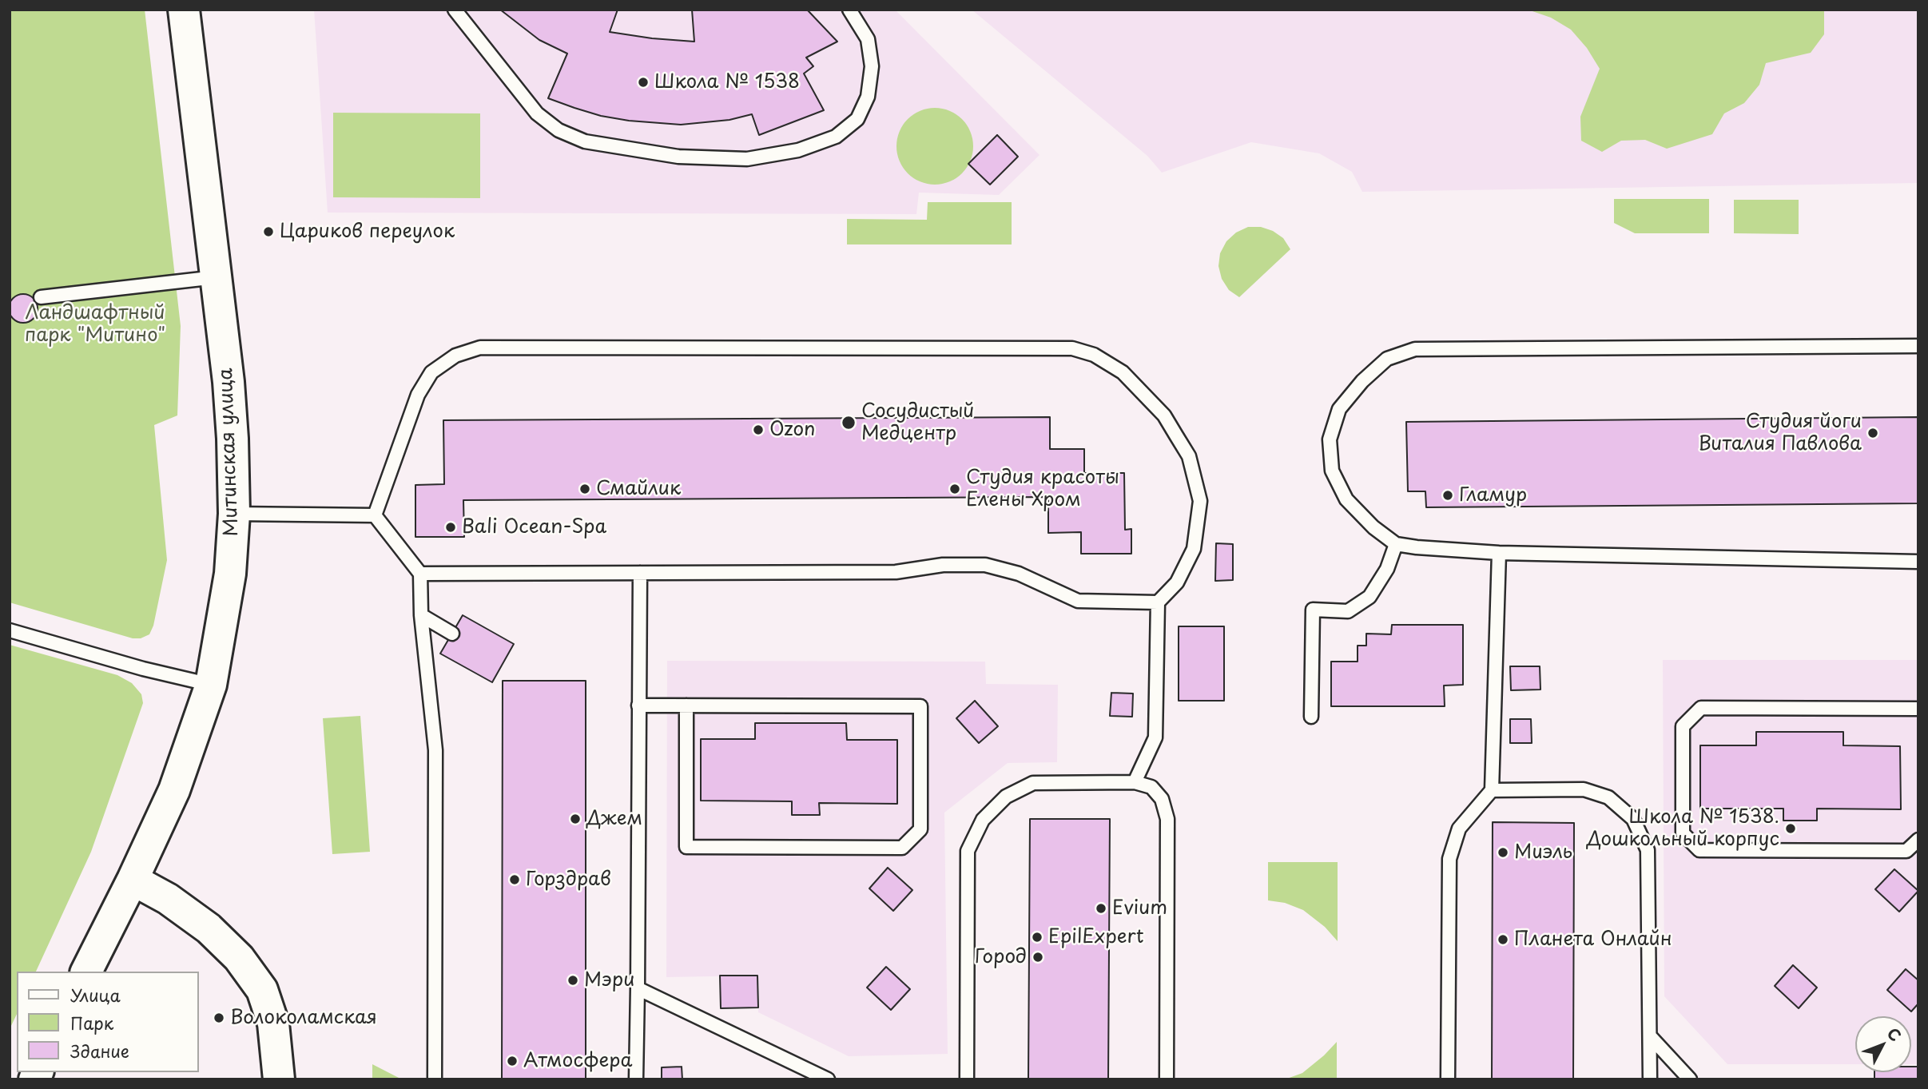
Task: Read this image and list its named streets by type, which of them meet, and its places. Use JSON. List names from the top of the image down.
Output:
{
  "streets": {
    "main road": ["Митинская улица"]
  },
  "parks": ["Ландшафтный парк \"Митино\""],
  "places": [
    "Школа № 1538",
    "Цариков переулок",
    "Сосудистый Медцентр",
    "Ozon",
    "Студия йоги Виталия Павлова",
    "Смайлик",
    "Студия красоты Елены Хром",
    "Гламур",
    "Bali Ocean-Spa",
    "Джем",
    "Школа № 1538. Дошкольный корпус",
    "Миэль",
    "Горздрав",
    "Evium",
    "EpilExpert",
    "Планета Онлайн",
    "Город",
    "Мэри",
    "Волоколамская",
    "Атмосфера"
  ],
  "legend": ["Улица", "Парк", "Здание"],
  "north": "top right"
}
